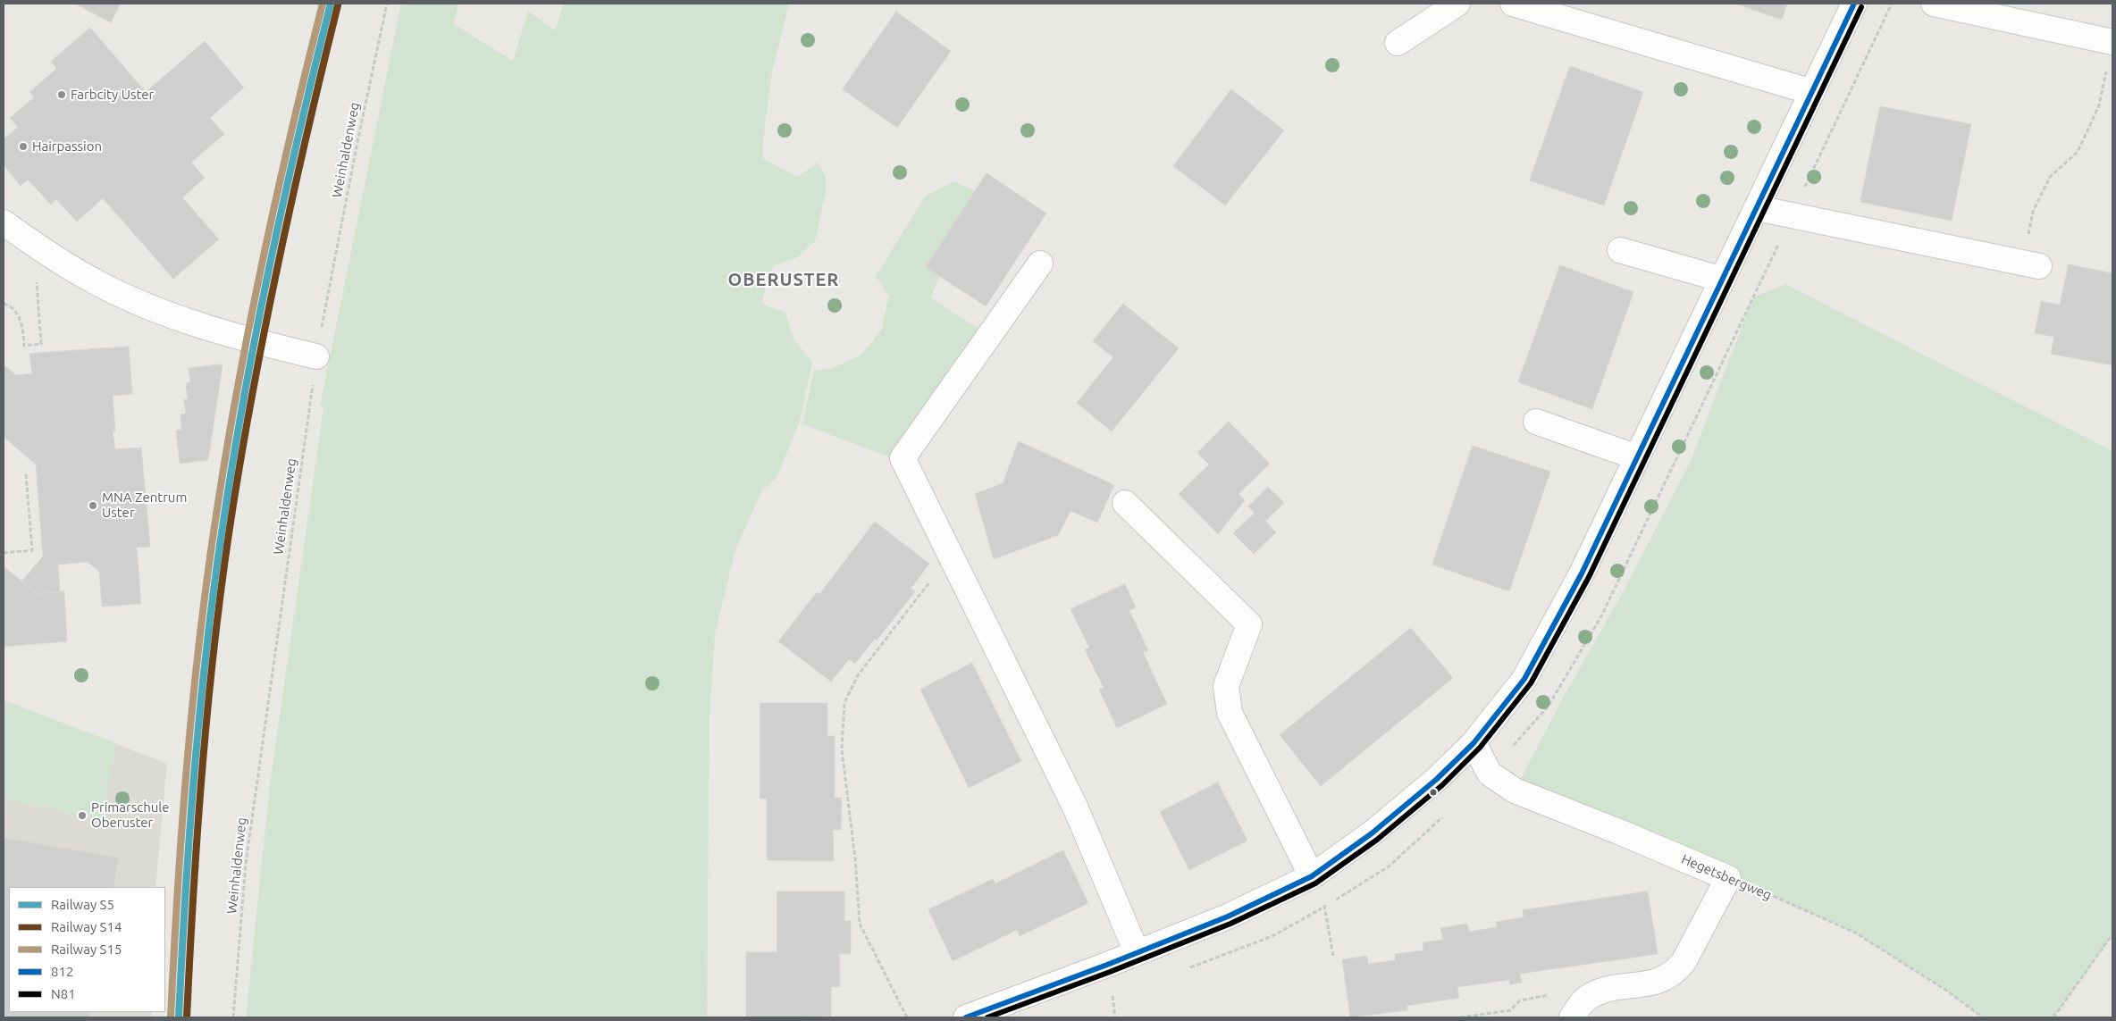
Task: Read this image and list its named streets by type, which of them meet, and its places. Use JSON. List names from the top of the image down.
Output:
{
  "streets": {
    "street": ["Hegetsbergweg"],
    "path": ["Weinhaldenweg"]
  },
  "districts": ["OBERUSTER"],
  "places": [
    "Farbcity Uster",
    "Hairpassion",
    "MNA Zentrum Uster",
    "Primarschule Oberuster"
  ],
  "lines": [
    "rail line S5",
    "rail line S15",
    "transit line 812",
    "rail line S14",
    "transit line N81"
  ],
  "legend": [
    "Railway S5",
    "Railway S14",
    "Railway S15",
    "812",
    "N81"
  ]
}
